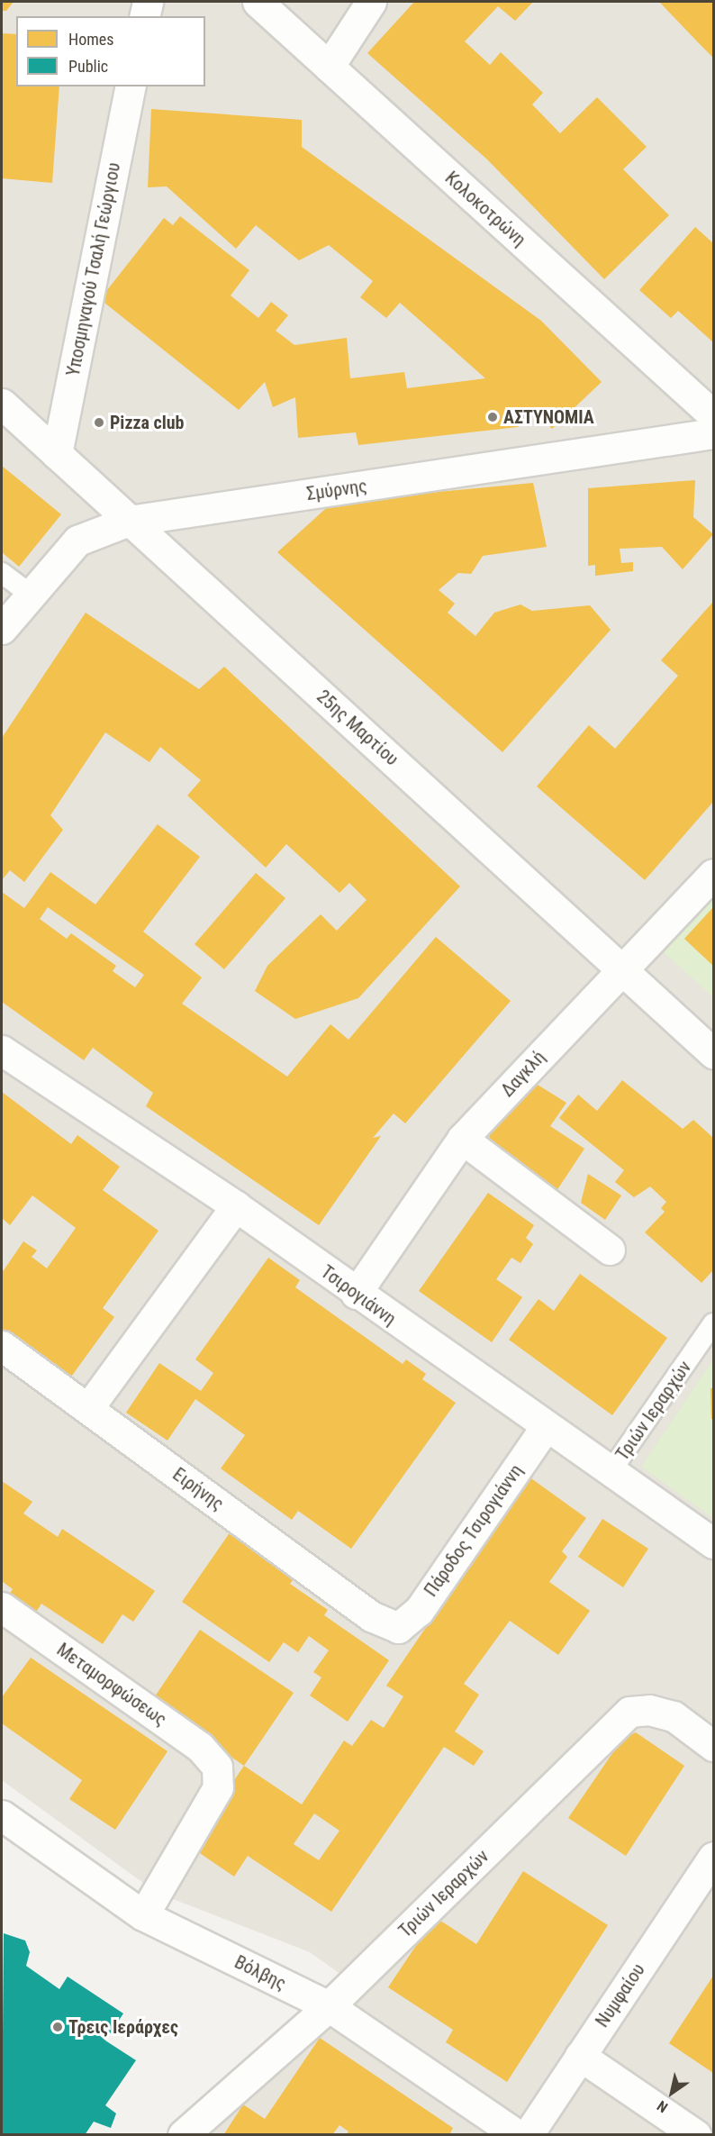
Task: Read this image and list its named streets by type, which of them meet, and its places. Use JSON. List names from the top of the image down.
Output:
{
  "streets": {
    "street": [
      "Κολοκοτρώνη",
      "Υποσμηναγού Τσαλή Γεώργιου",
      "Σμύρνης",
      "25ης Μαρτίου",
      "Δαγκλή",
      "Τσιρογιάννη",
      "Τριών Ιεραρχών",
      "Ειρήνης",
      "Πάροδος Τσιρογιάννη",
      "Μεταμορφώσεως",
      "Βόλβης",
      "Νυμφαίου"
    ]
  },
  "crossings": [
    ["Υποσμηναγού Τσαλή Γεώργιου", "25ης Μαρτίου"],
    ["Σμύρνης", "25ης Μαρτίου"],
    ["25ης Μαρτίου", "Δαγκλή"],
    ["Δαγκλή", "Τσιρογιάννη"],
    ["Τσιρογιάννη", "Τριών Ιεραρχών"],
    ["Τσιρογιάννη", "Πάροδος Τσιρογιάννη"],
    ["Τριών Ιεραρχών", "Βόλβης"],
    ["Ειρήνης", "Πάροδος Τσιρογιάννη"],
    ["Μεταμορφώσεως", "Βόλβης"]
  ],
  "places": ["ΑΣΤΥΝΟΜΙΑ", "Pizza club", "Τρεις Ιεράρχες"],
  "legend": ["Homes", "Public"],
  "north": "bottom left"
}
